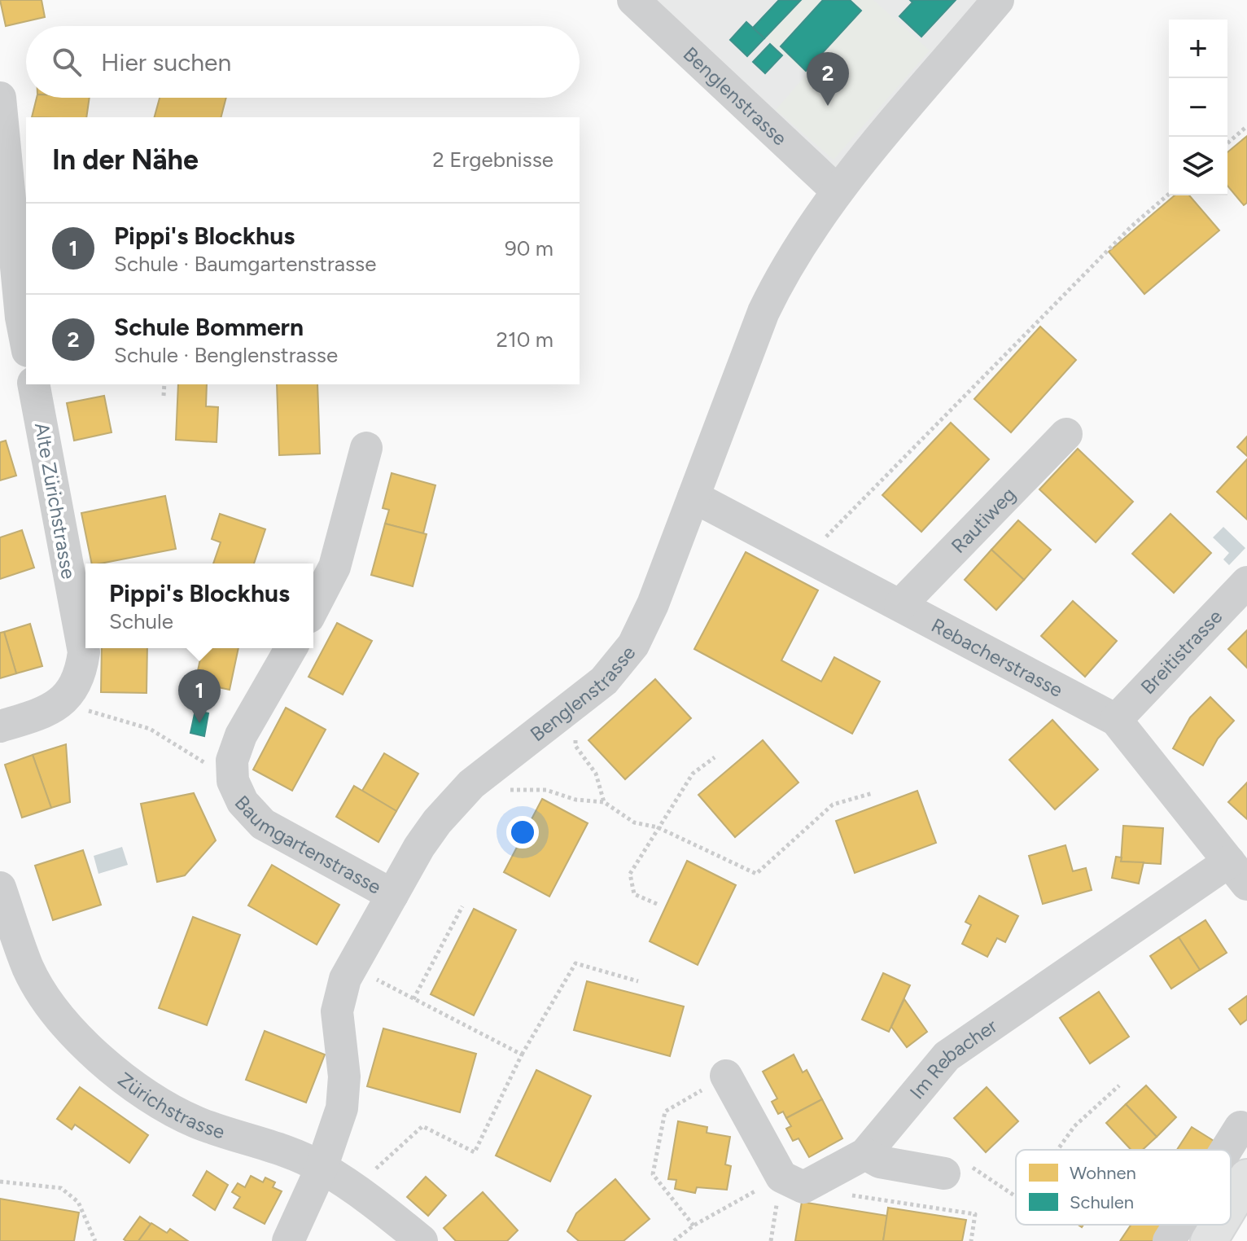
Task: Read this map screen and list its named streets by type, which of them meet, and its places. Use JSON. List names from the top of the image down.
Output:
{
  "streets": {
    "street": [
      "Benglenstrasse",
      "Alte Zürichstrasse",
      "Rautiweg",
      "Breitistrasse",
      "Rebacherstrasse",
      "Baumgartenstrasse",
      "Im Rebacher",
      "Zürichstrasse"
    ]
  },
  "crossings": [
    ["Benglenstrasse", "Rebacherstrasse"],
    ["Benglenstrasse", "Baumgartenstrasse"],
    ["Benglenstrasse", "Zürichstrasse"],
    ["Rautiweg", "Rebacherstrasse"],
    ["Breitistrasse", "Rebacherstrasse"],
    ["Rebacherstrasse", "Im Rebacher"]
  ],
  "legend": ["Wohnen", "Schulen"],
  "page": {
    "map_buttons": ["+", "−"],
    "search": "Hier suchen",
    "pins": ["2", "1"],
    "heading": ["In der Nähe", "2 Ergebnisse"],
    "list": [
      {
        "mark": "1",
        "name": "Pippi's Blockhus",
        "note": "Schule · Baumgartenstrasse",
        "value": "90 m"
      },
      {
        "mark": "2",
        "name": "Schule Bommern",
        "note": "Schule · Benglenstrasse",
        "value": "210 m"
      }
    ],
    "popup": ["Pippi's Blockhus", "Schule"]
  }
}
